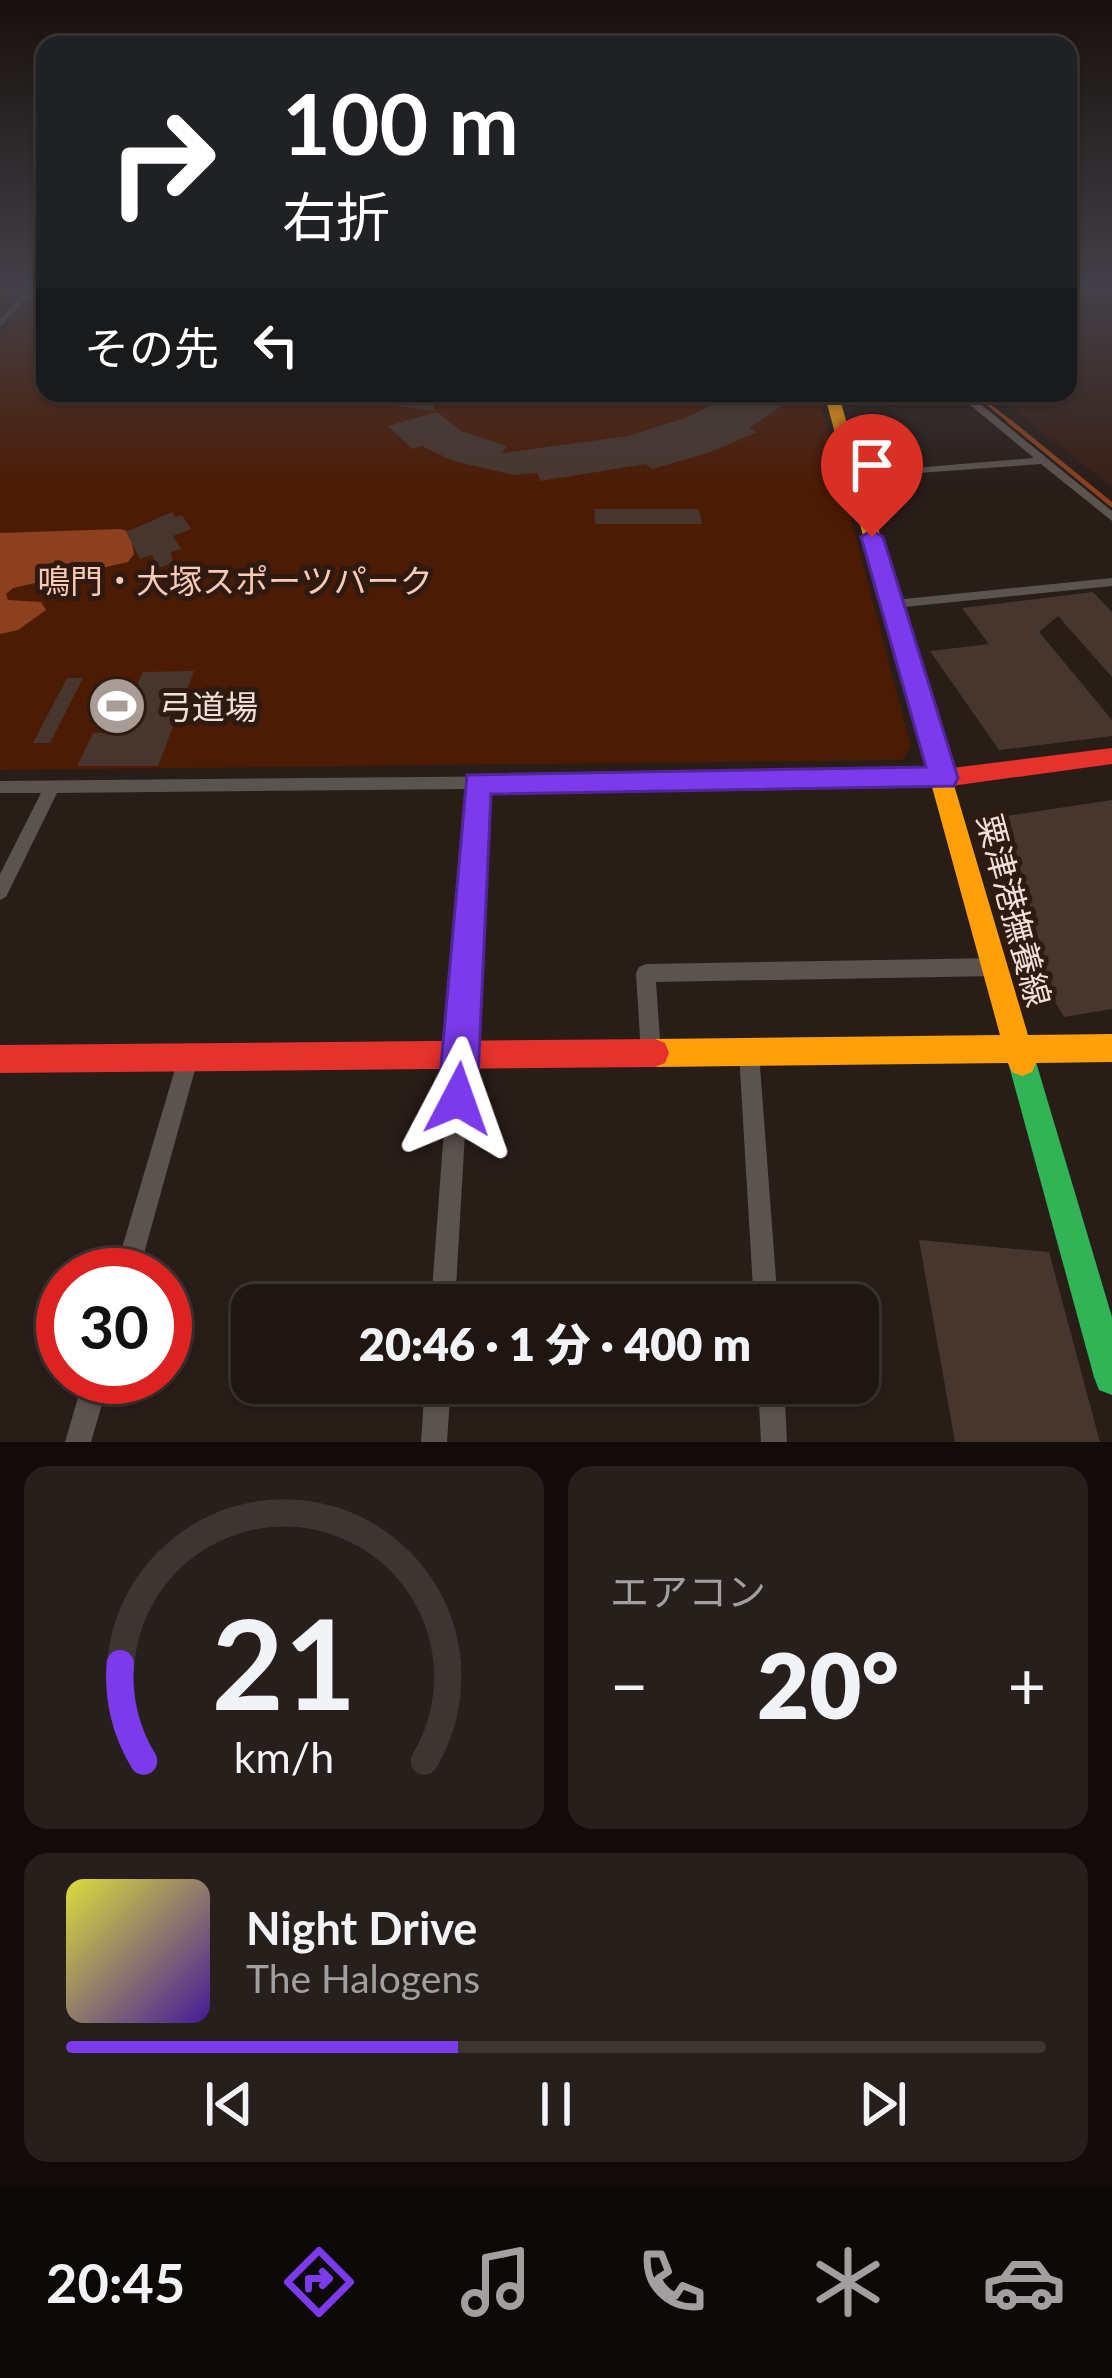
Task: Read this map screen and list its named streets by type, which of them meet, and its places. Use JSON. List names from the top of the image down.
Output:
{
  "streets": {
    "main road": ["粟津港撫養線"]
  },
  "parks": ["鳴門・大塚スポーツパーク"],
  "places": {
    "sports": ["弓道場"]
  },
  "page": {
    "turn": ["100 m", "右折"],
    "then": "その先",
    "limit": "30",
    "trip": "20:46 · 1 分 · 400 m",
    "tile": "エアコン",
    "heat": ["−", "20°", "+"],
    "song": ["Night Drive", "The Halogens"],
    "tabs": "20:45",
    "gauge": ["21", "km/h"]
  }
}
